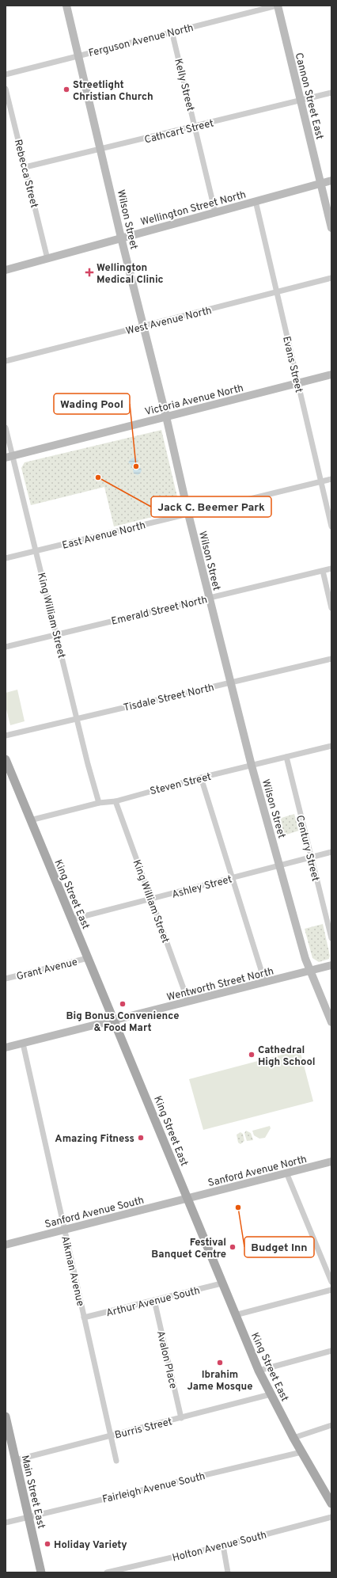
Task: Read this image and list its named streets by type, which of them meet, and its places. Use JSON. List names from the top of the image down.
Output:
{
  "streets": {
    "main road": [
      "Cannon Street East",
      "Wellington Street North",
      "Wilson Street",
      "Victoria Avenue North",
      "King Street East",
      "Wentworth Street North",
      "Sanford Avenue North",
      "Sanford Avenue South",
      "Main Street East"
    ],
    "street": [
      "Ferguson Avenue North",
      "Kelly Street",
      "Cathcart Street",
      "Rebecca Street",
      "West Avenue North",
      "Evans Street",
      "East Avenue North",
      "Emerald Street North",
      "King William Street",
      "Tisdale Street North",
      "Steven Street",
      "Century Street",
      "Ashley Street",
      "Grant Avenue",
      "Aikman Avenue",
      "Arthur Avenue South",
      "Avalon Place",
      "Burris Street",
      "Fairleigh Avenue South",
      "Holton Avenue South"
    ]
  },
  "crossings": [
    ["Ferguson Avenue North", "Kelly Street"],
    ["Ferguson Avenue North", "Cannon Street East"],
    ["Ferguson Avenue North", "Wilson Street"],
    ["Kelly Street", "Cathcart Street"],
    ["Kelly Street", "Wellington Street North"],
    ["Cannon Street East", "Cathcart Street"],
    ["Cannon Street East", "Wellington Street North"],
    ["Cathcart Street", "Rebecca Street"],
    ["Cathcart Street", "Wilson Street"],
    ["Rebecca Street", "Wellington Street North"],
    ["Wellington Street North", "Wilson Street"],
    ["Wellington Street North", "Evans Street"],
    ["Wilson Street", "West Avenue North"],
    ["Wilson Street", "Victoria Avenue North"],
    ["Wilson Street", "East Avenue North"],
    ["Wilson Street", "Emerald Street North"],
    ["Wilson Street", "Tisdale Street North"],
    ["Wilson Street", "Steven Street"],
    ["Wilson Street", "Ashley Street"],
    ["Wilson Street", "Wentworth Street North"],
    ["West Avenue North", "Evans Street"],
    ["Evans Street", "Victoria Avenue North"],
    ["Evans Street", "East Avenue North"],
    ["Victoria Avenue North", "King William Street"],
    ["East Avenue North", "King William Street"],
    ["Emerald Street North", "King William Street"],
    ["King William Street", "Tisdale Street North"],
    ["King William Street", "Steven Street"],
    ["King William Street", "Ashley Street"],
    ["King William Street", "Wentworth Street North"],
    ["Steven Street", "Century Street"],
    ["Steven Street", "King Street East"],
    ["Century Street", "Ashley Street"],
    ["Ashley Street", "King Street East"],
    ["King Street East", "Grant Avenue"],
    ["King Street East", "Wentworth Street North"],
    ["King Street East", "Sanford Avenue North"],
    ["King Street East", "Sanford Avenue South"],
    ["King Street East", "Arthur Avenue South"],
    ["King Street East", "Burris Street"],
    ["King Street East", "Fairleigh Avenue South"],
    ["Wentworth Street North", "Aikman Avenue"],
    ["Sanford Avenue North", "Sanford Avenue South"],
    ["Sanford Avenue South", "Aikman Avenue"],
    ["Aikman Avenue", "Arthur Avenue South"],
    ["Aikman Avenue", "Burris Street"],
    ["Arthur Avenue South", "Avalon Place"],
    ["Avalon Place", "Burris Street"],
    ["Burris Street", "Main Street East"],
    ["Fairleigh Avenue South", "Main Street East"]
  ],
  "places": {
    "other": [
      "Streetlight Christian Church",
      "Wading Pool",
      "Jack C. Beemer Park",
      "Big Bonus Convenience & Food Mart",
      "Cathedral High School",
      "Amazing Fitness",
      "Budget Inn",
      "Festival Banquet Centre",
      "Ibrahim Jame Mosque",
      "Holiday Variety"
    ],
    "health": ["Wellington Medical Clinic"]
  }
}
